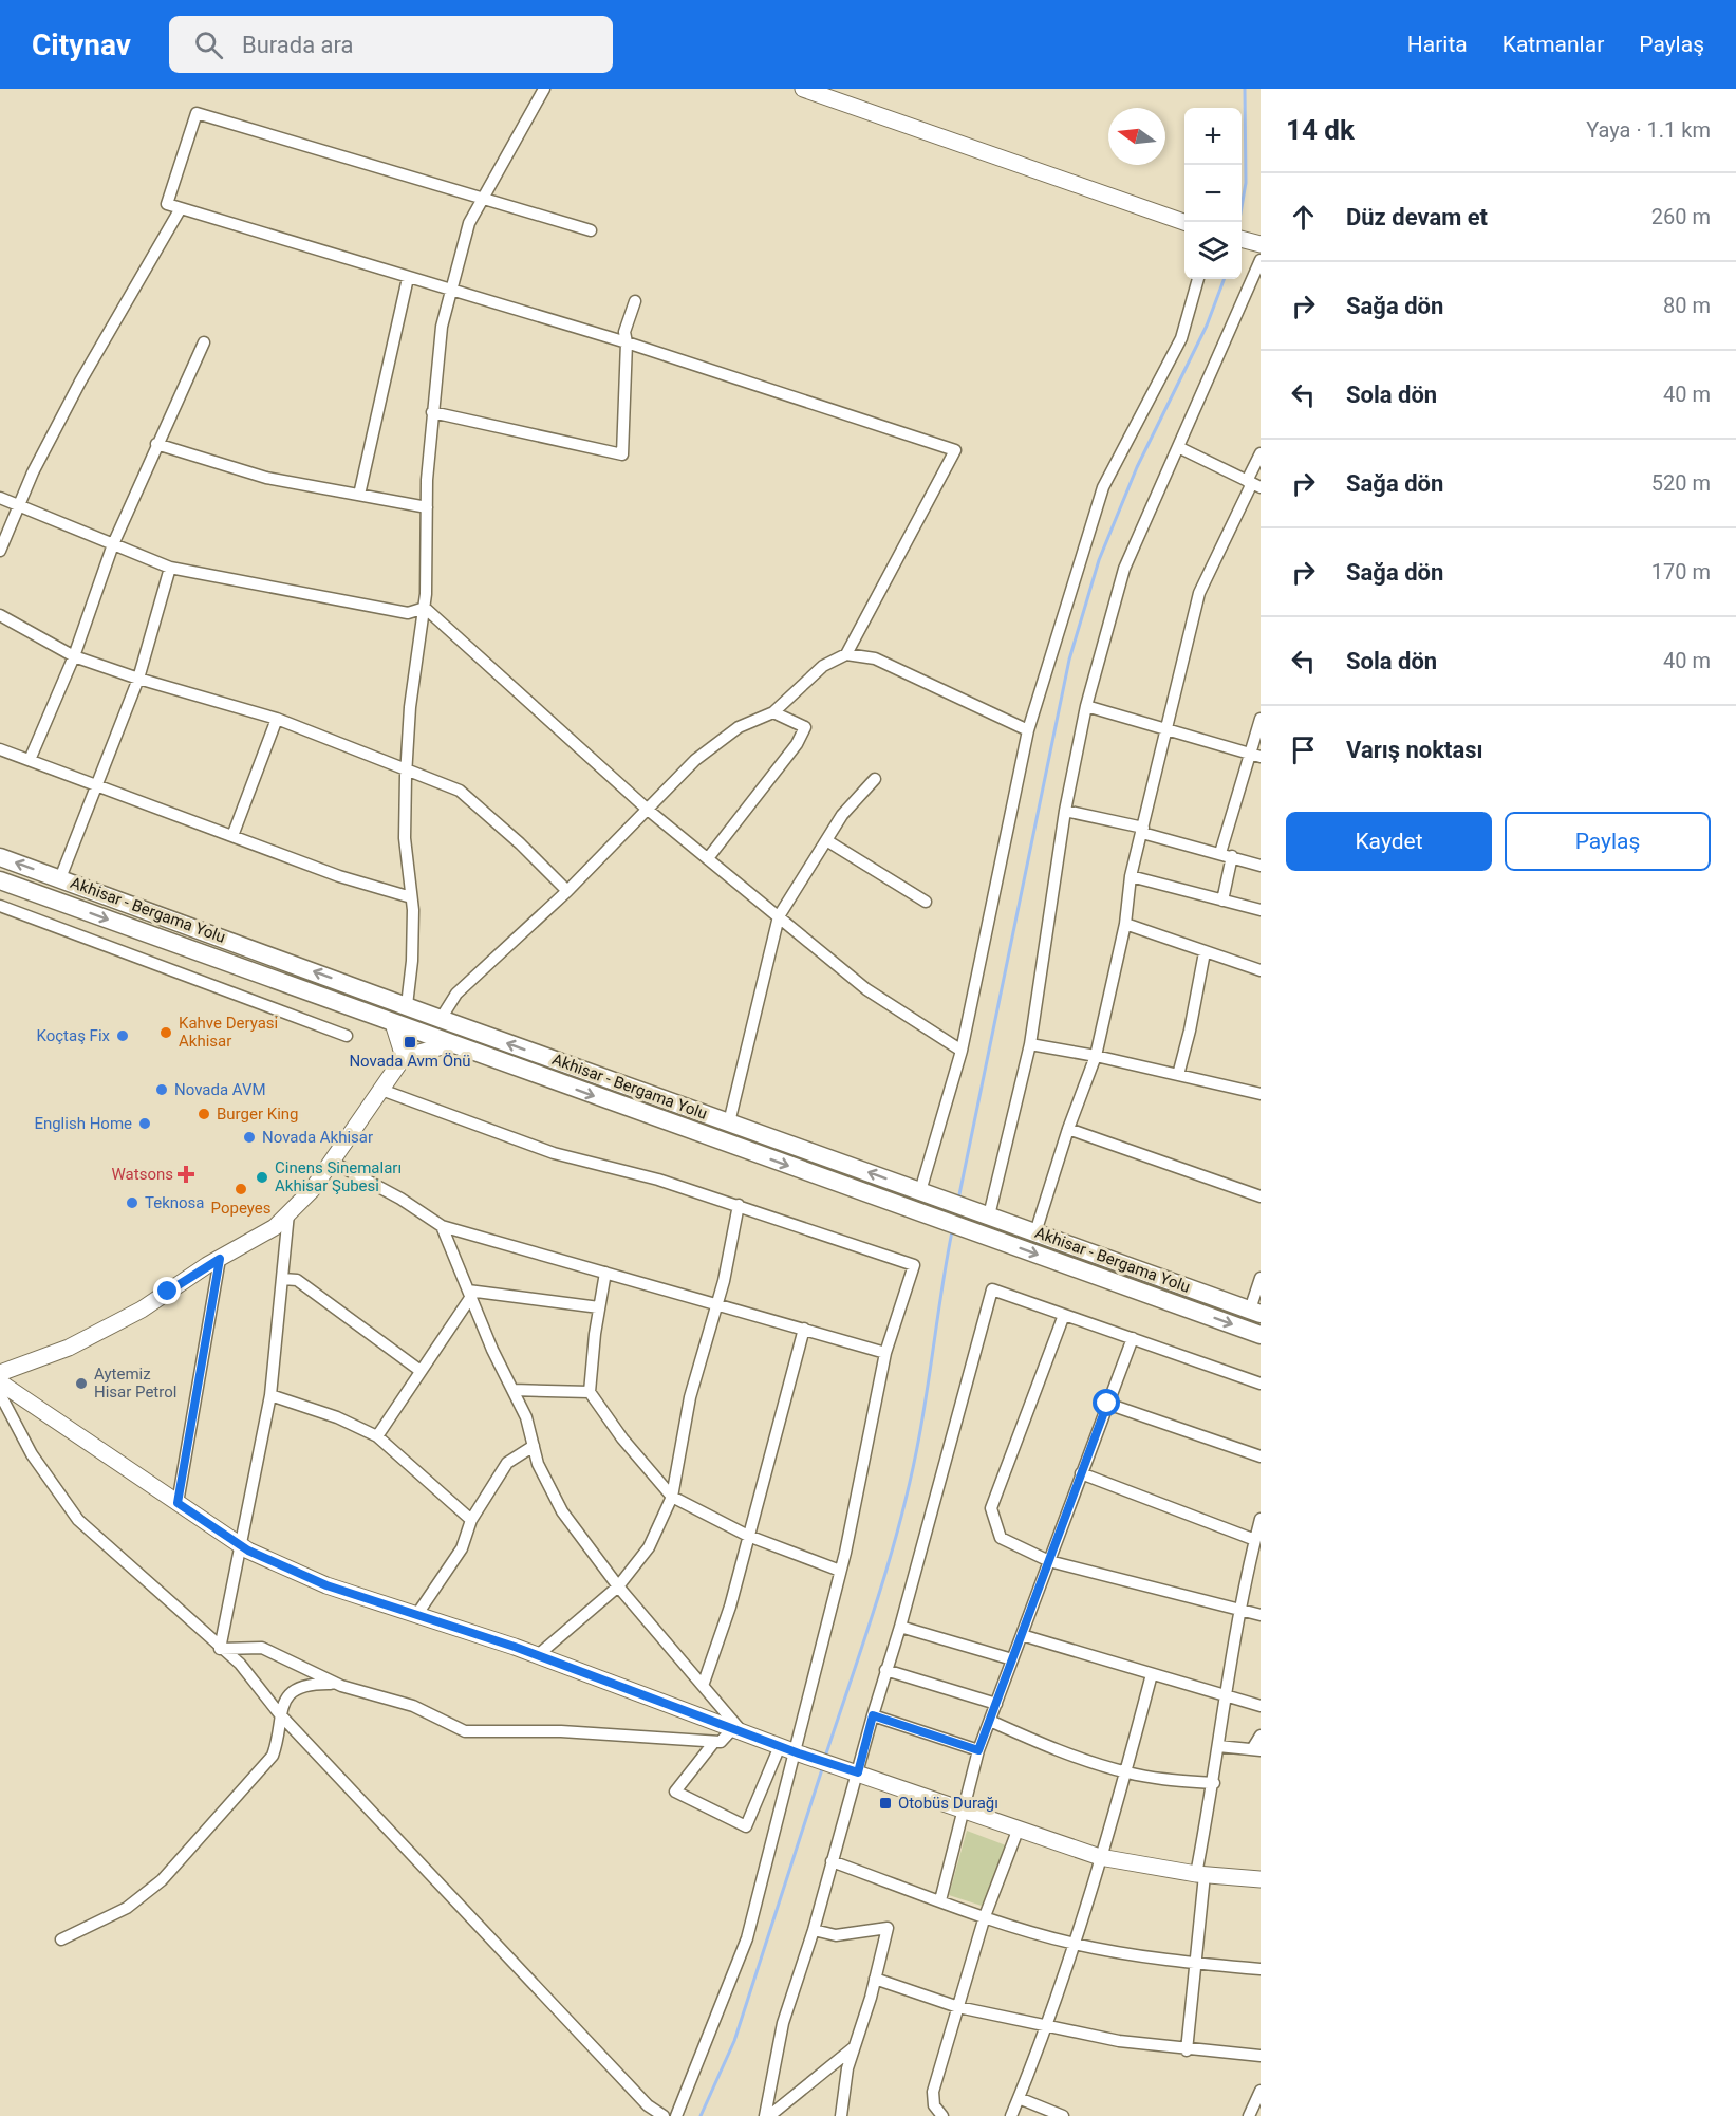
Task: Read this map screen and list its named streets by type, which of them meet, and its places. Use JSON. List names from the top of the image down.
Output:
{
  "streets": {
    "main road": ["Akhisar - Bergama Yolu"]
  },
  "places": {
    "other": [
      "Kahve Deryasi Akhisar",
      "Koçtaş Fix",
      "Novada AVM",
      "Burger King",
      "English Home",
      "Novada Akhisar",
      "Cinens Sinemaları Akhisar Şubesi",
      "Popeyes",
      "Teknosa",
      "Aytemiz Hisar Petrol"
    ],
    "transit": ["Novada Avm Önü", "Otobüs Durağı"],
    "health": ["Watsons"]
  },
  "north": "left",
  "page": {
    "header": "Citynav",
    "search": "Burada ara",
    "nav": ["Harita", "Katmanlar", "Paylaş"],
    "heading": ["14 dk", "Yaya · 1.1 km"],
    "map_buttons": ["+", "−"],
    "list": [
      ["Düz devam et", "260 m"],
      ["Sağa dön", "80 m"],
      ["Sola dön", "40 m"],
      ["Sağa dön", "520 m"],
      ["Sağa dön", "170 m"],
      ["Sola dön", "40 m"],
      "Varış noktası"
    ],
    "buttons": ["Kaydet", "Paylaş"]
  }
}
